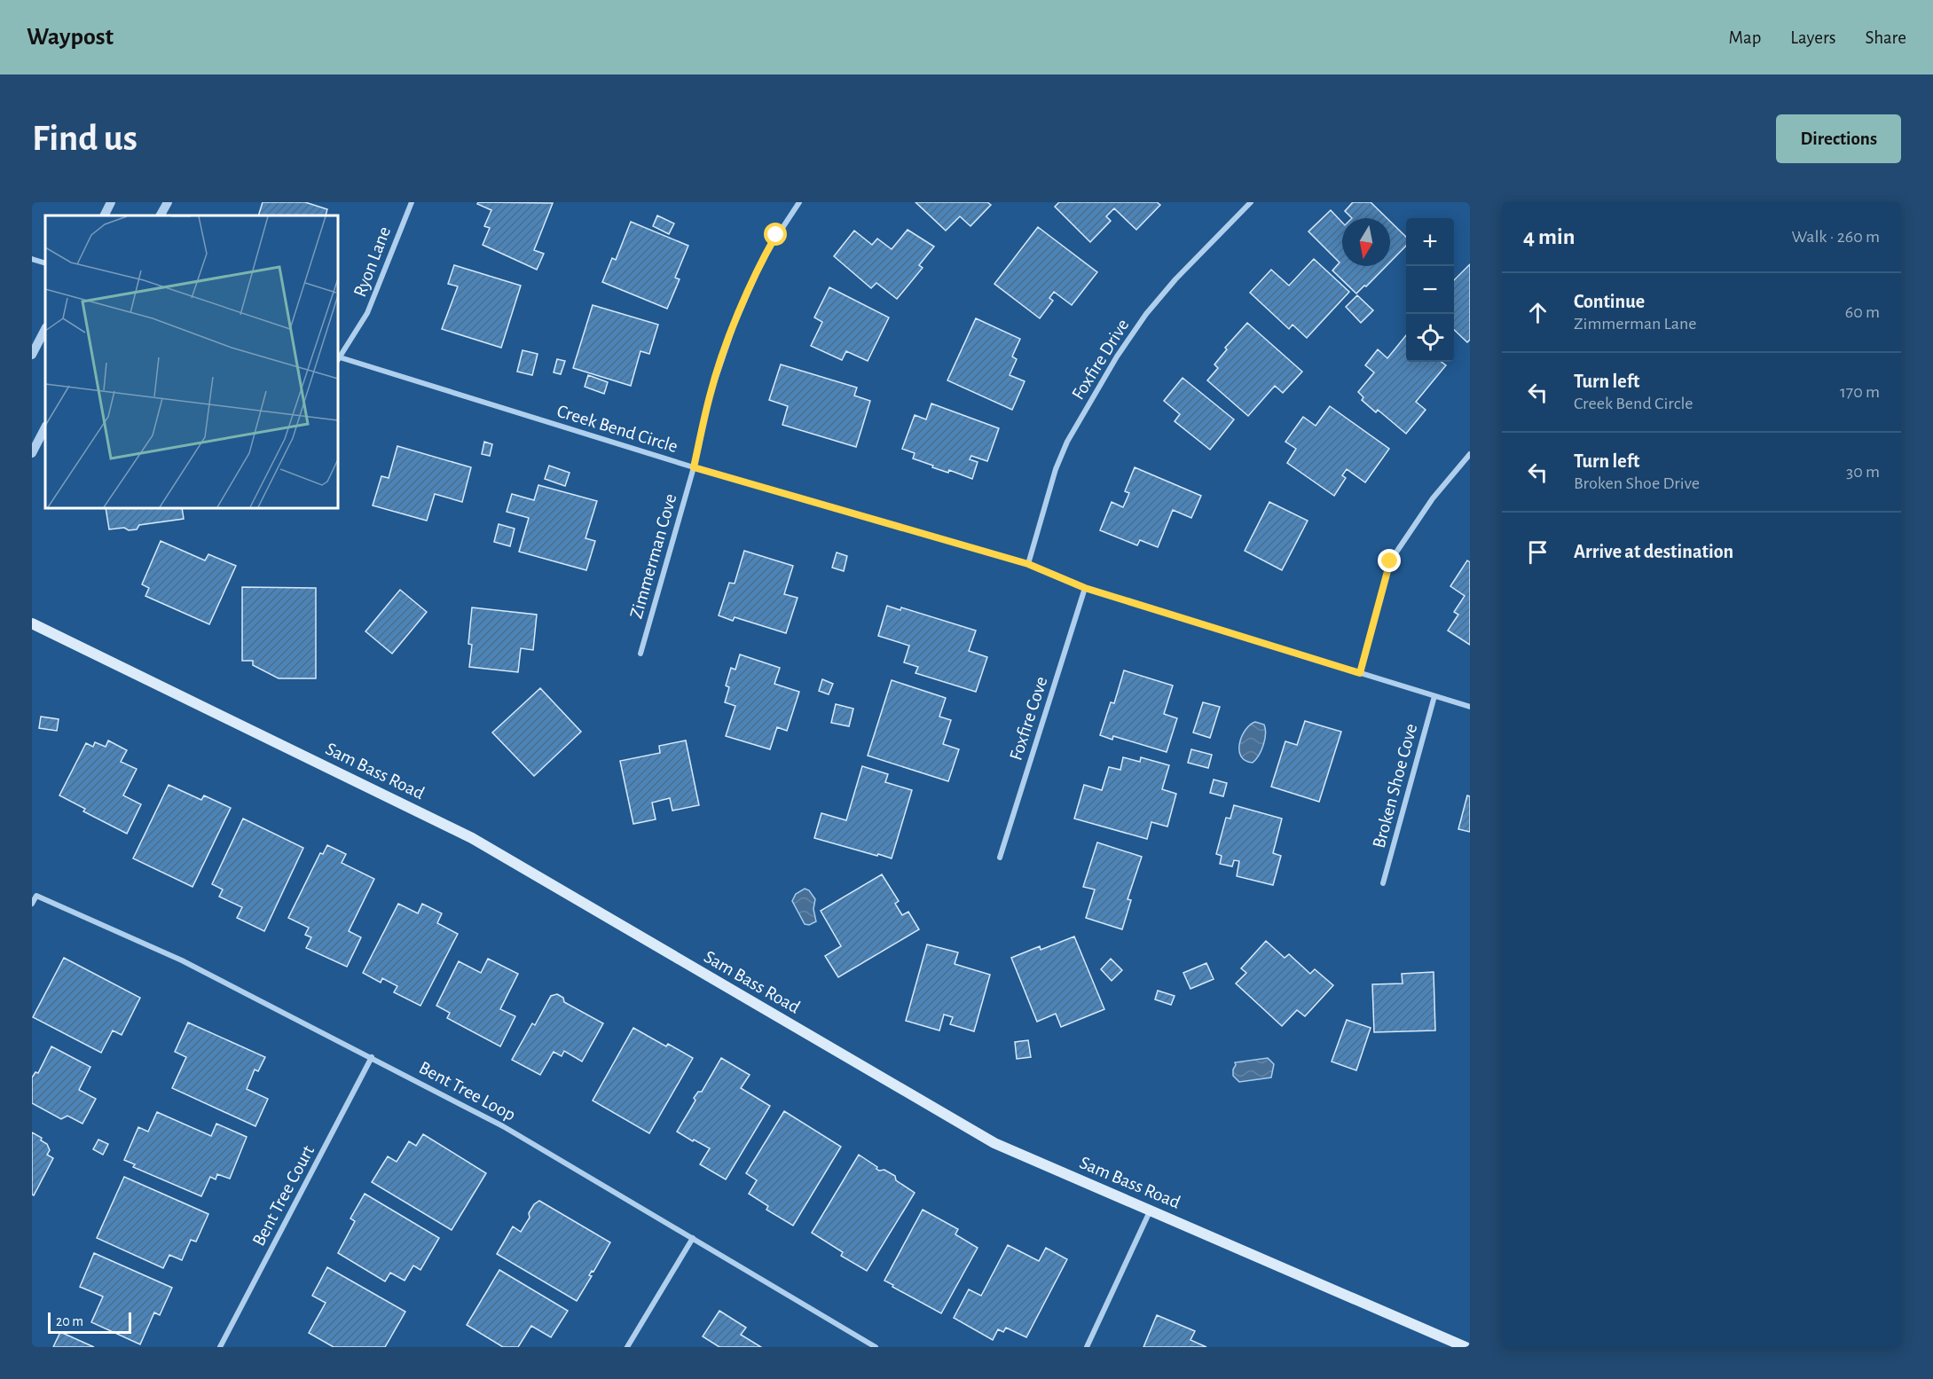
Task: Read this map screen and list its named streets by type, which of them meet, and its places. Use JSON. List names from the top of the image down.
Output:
{
  "streets": {
    "main road": ["Sam Bass Road"],
    "street": [
      "Ryon Lane",
      "Foxfire Drive",
      "Creek Bend Circle",
      "Zimmerman Cove",
      "Foxfire Cove",
      "Broken Shoe Cove",
      "Bent Tree Loop",
      "Bent Tree Court"
    ]
  },
  "crossings": [
    ["Foxfire Drive", "Creek Bend Circle"],
    ["Creek Bend Circle", "Zimmerman Cove"],
    ["Creek Bend Circle", "Foxfire Cove"],
    ["Creek Bend Circle", "Broken Shoe Cove"],
    ["Bent Tree Loop", "Bent Tree Court"]
  ],
  "scale_bar": "20 m",
  "north": "bottom",
  "page": {
    "header": "Waypost",
    "nav": ["Map", "Layers", "Share"],
    "buttons": "Directions",
    "title": "Find us",
    "heading": ["4 min", "Walk · 260 m"],
    "map_buttons": ["+", "−"],
    "list": [
      ["Continue", "Zimmerman Lane", "60 m"],
      ["Turn left", "Creek Bend Circle", "170 m"],
      ["Turn left", "Broken Shoe Drive", "30 m"],
      "Arrive at destination"
    ],
    "scale": "20 m"
  }
}
